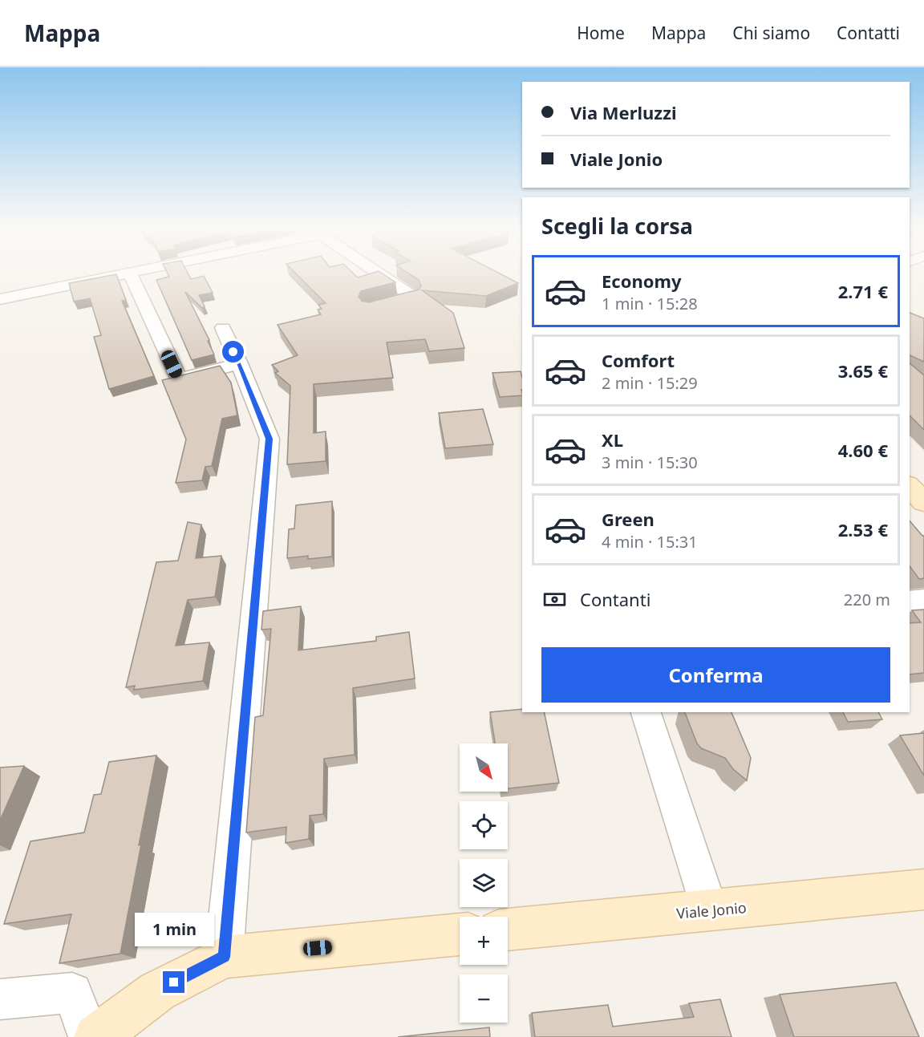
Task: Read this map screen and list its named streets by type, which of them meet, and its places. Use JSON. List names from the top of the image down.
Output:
{
  "streets": {
    "street": ["Viale Jonio"]
  },
  "north": "bottom right",
  "page": {
    "header": "Mappa",
    "nav": [
      "Home",
      "Mappa",
      "Chi siamo",
      "Contatti"
    ],
    "banner": ["Via Merluzzi", "Viale Jonio"],
    "heading": "Scegli la corsa",
    "list": [
      {
        "name": "Economy",
        "note": "1 min · 15:28",
        "value": "2.71 €"
      },
      {
        "name": "Comfort",
        "note": "2 min · 15:29",
        "value": "3.65 €"
      },
      {
        "name": "XL",
        "note": "3 min · 15:30",
        "value": "4.60 €"
      },
      {
        "name": "Green",
        "note": "4 min · 15:31",
        "value": "2.53 €"
      }
    ],
    "pay": ["Contanti", "220 m"],
    "buttons": "Conferma",
    "map_buttons": ["+", "−"],
    "bubble": "1 min"
  }
}
